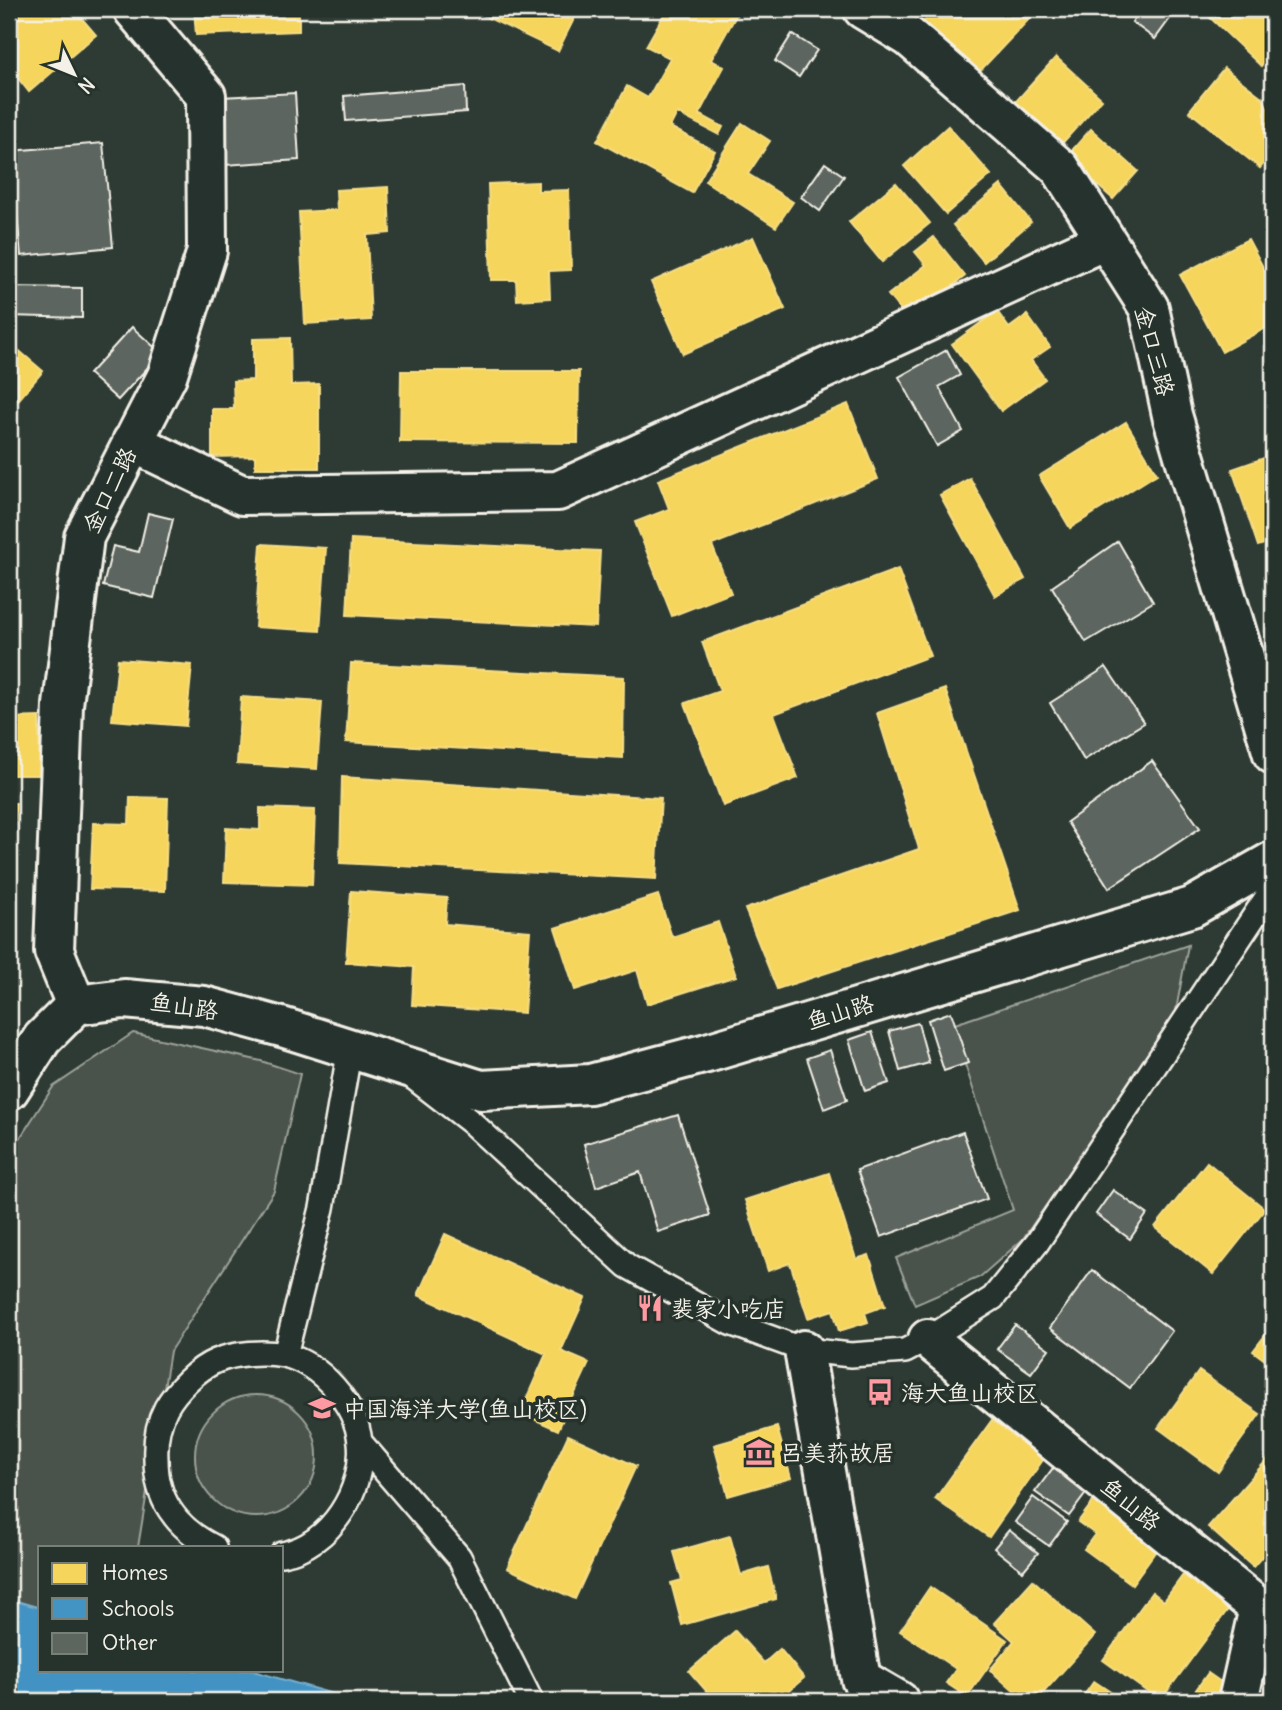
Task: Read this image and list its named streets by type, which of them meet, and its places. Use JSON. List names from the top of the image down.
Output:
{
  "streets": {
    "street": ["金口三路", "金口二路", "鱼山路"]
  },
  "crossings": [
    ["金口二路", "鱼山路"]
  ],
  "places": {
    "restaurant": ["裴家小吃店"],
    "bus stop": ["海大鱼山校区"],
    "school or university": ["中国海洋大学(鱼山校区)"],
    "museum": ["吕美荪故居"]
  },
  "legend": ["Homes", "Schools", "Other"],
  "north": "bottom right"
}
